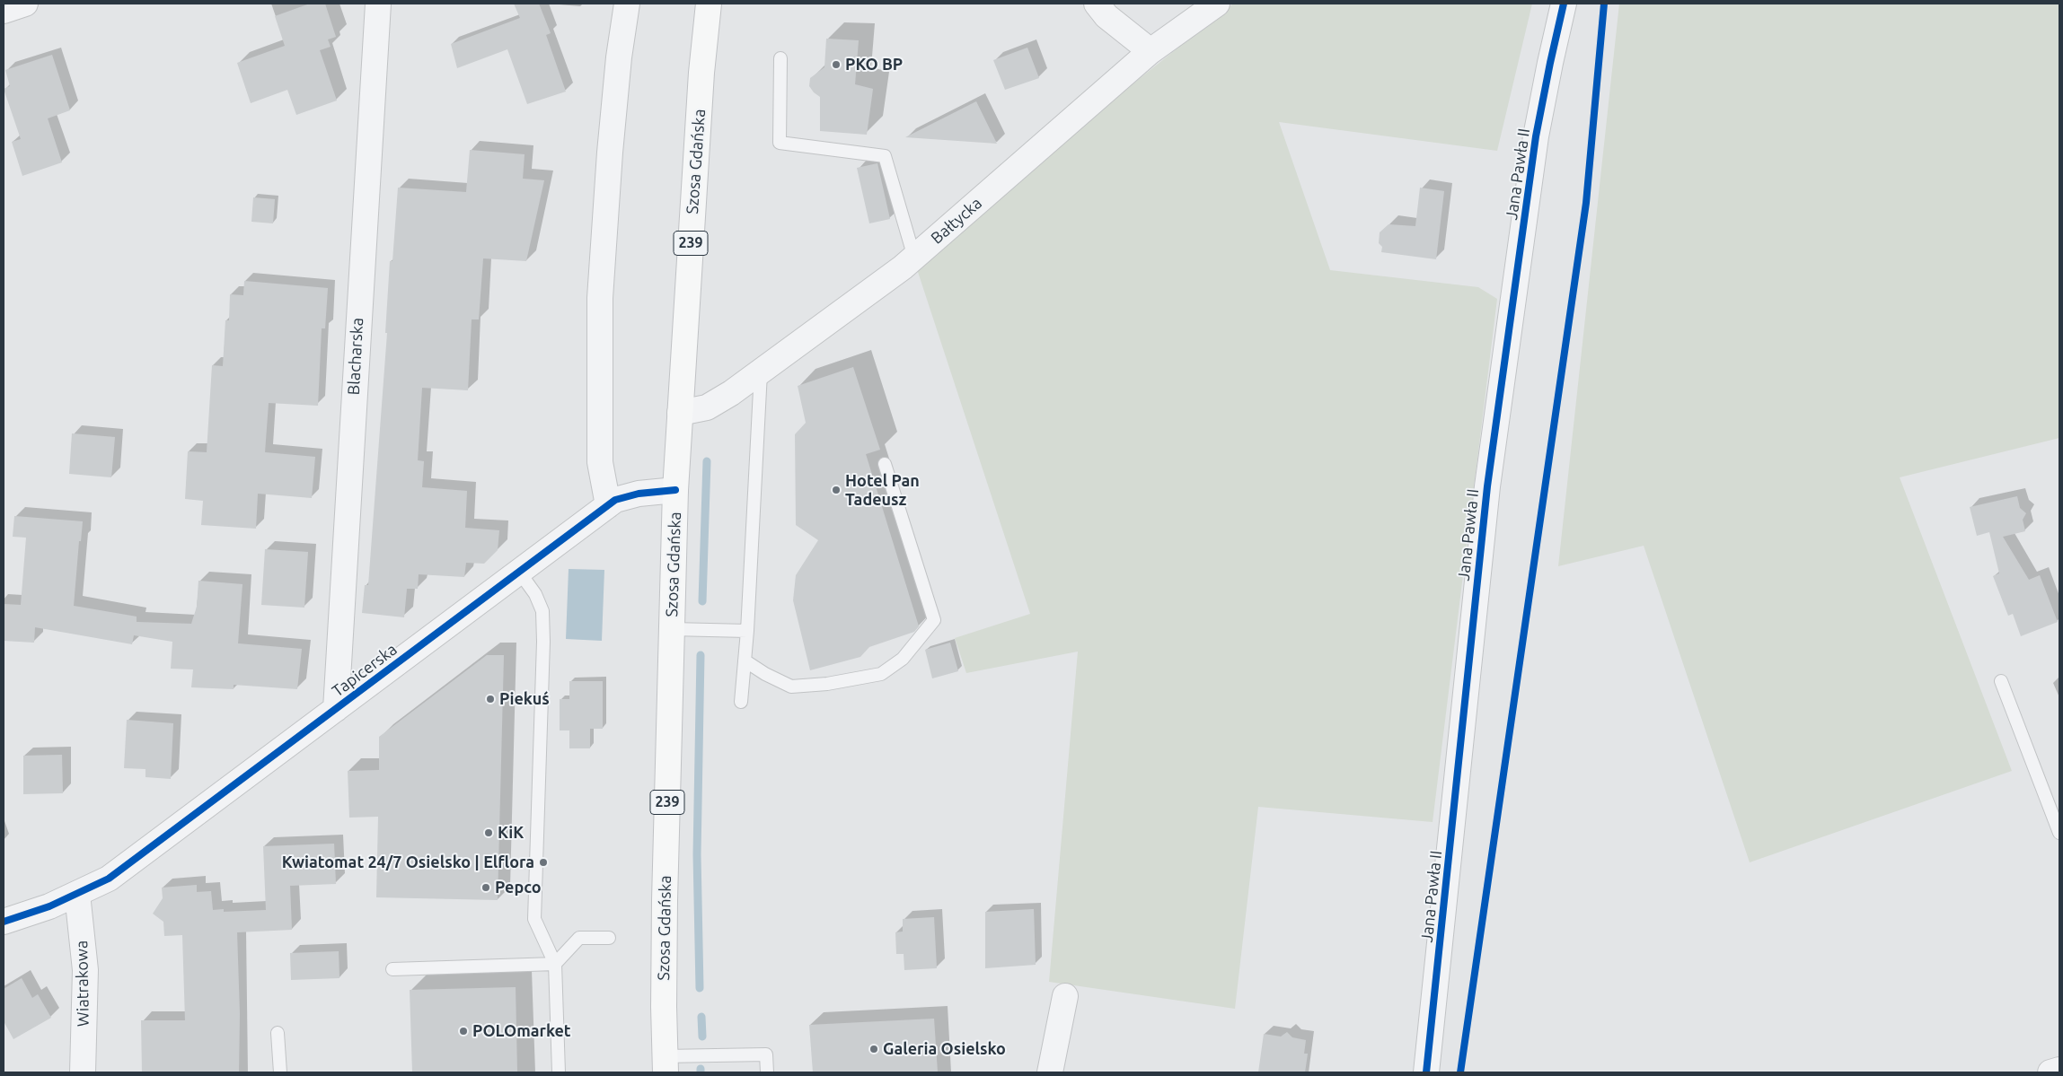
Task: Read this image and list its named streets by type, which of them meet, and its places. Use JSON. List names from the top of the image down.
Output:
{
  "streets": {
    "main road": ["Szosa Gdańska", "239"],
    "street": [
      "Jana Pawła II",
      "Bałtycka",
      "Blacharska",
      "Tapicerska",
      "Wiatrakowa"
    ]
  },
  "crossings": [
    ["Szosa Gdańska", "Bałtycka"],
    ["Szosa Gdańska", "Tapicerska"],
    ["Blacharska", "Tapicerska"],
    ["Tapicerska", "Wiatrakowa"]
  ],
  "places": [
    "PKO BP",
    "Hotel Pan Tadeusz",
    "Piekuś",
    "KiK",
    "Kwiatomat 24/7 Osielsko | Elflora",
    "Pepco",
    "POLOmarket",
    "Galeria Osielsko"
  ]
}
